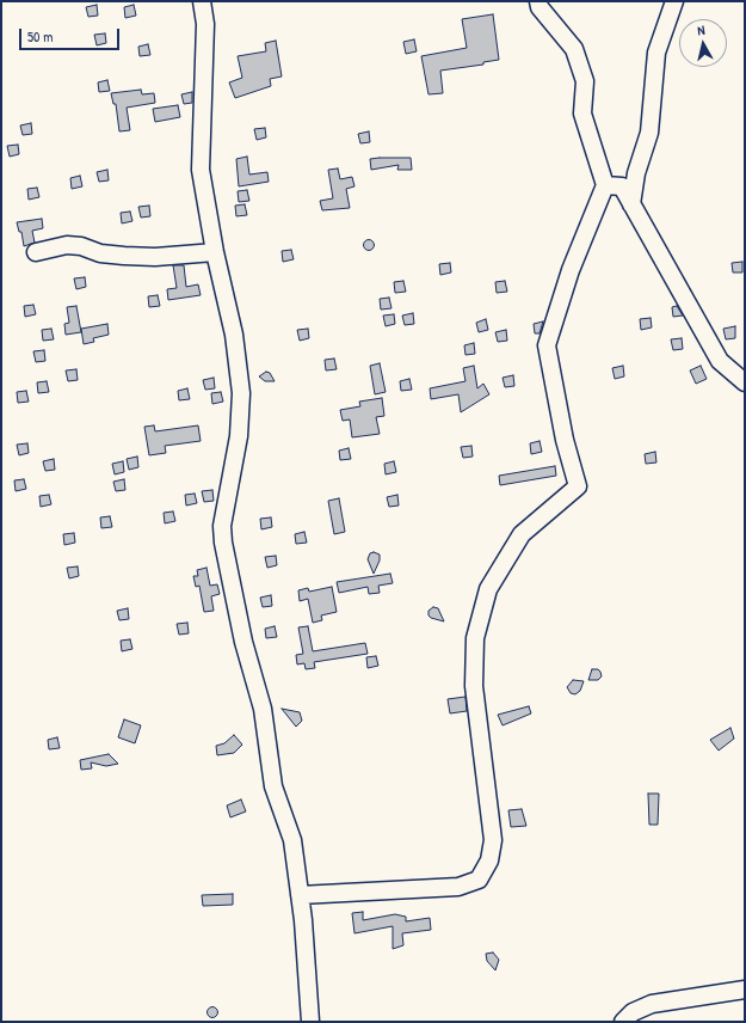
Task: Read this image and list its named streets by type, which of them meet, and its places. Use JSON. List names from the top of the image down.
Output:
{
  "scale_bar": "50 m",
  "north": "top"
}
